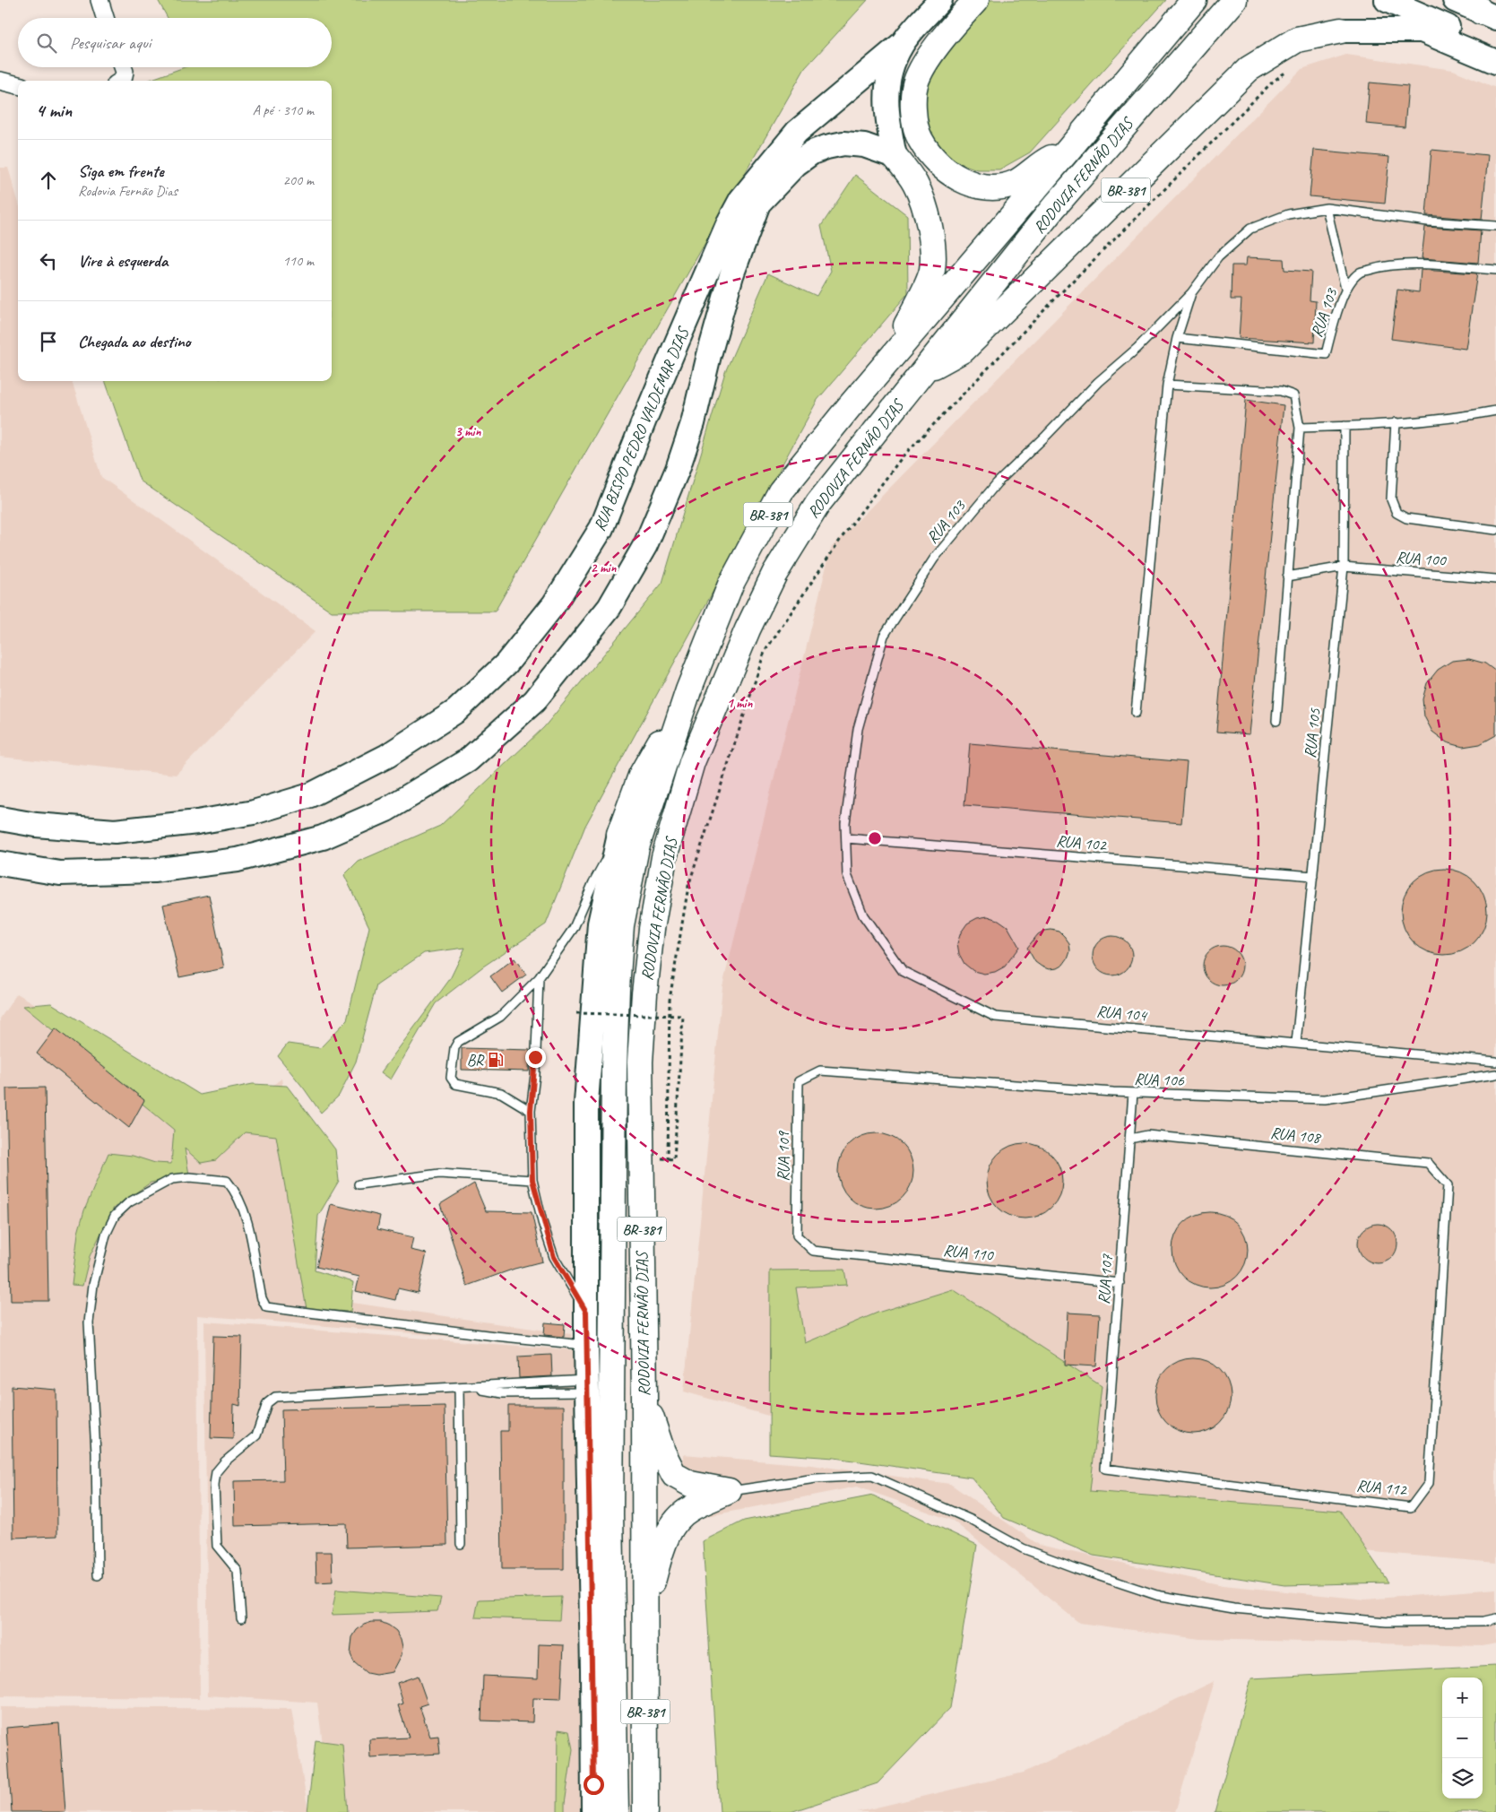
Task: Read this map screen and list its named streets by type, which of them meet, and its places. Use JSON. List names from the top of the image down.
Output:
{
  "streets": {
    "highway": ["RODOVIA FERNÃO DIAS", "BR-381"],
    "main road": ["RUA BISPO PEDRO VALDEMAR DIAS"],
    "lane": [
      "RUA 103",
      "RUA 100",
      "RUA 105",
      "RUA 102",
      "RUA 104",
      "RUA 106",
      "RUA 108",
      "RUA 109",
      "RUA 110",
      "RUA 107",
      "RUA 112"
    ]
  },
  "crossings": [
    ["RODOVIA FERNÃO DIAS", "BR-381"],
    ["BR-381", "RUA BISPO PEDRO VALDEMAR DIAS"],
    ["RUA 103", "RUA 102"],
    ["RUA 103", "RUA 104"],
    ["RUA 100", "RUA 105"],
    ["RUA 105", "RUA 102"],
    ["RUA 105", "RUA 104"],
    ["RUA 102", "RUA 104"],
    ["RUA 106", "RUA 109"],
    ["RUA 106", "RUA 107"],
    ["RUA 108", "RUA 107"],
    ["RUA 108", "RUA 112"],
    ["RUA 109", "RUA 110"],
    ["RUA 110", "RUA 107"],
    ["RUA 107", "RUA 112"]
  ],
  "places": {
    "fuel station": ["BR"]
  },
  "page": {
    "search": "Pesquisar aqui",
    "heading": ["4 min", "A pé · 310 m"],
    "list": [
      ["Siga em frente", "Rodovia Fernão Dias", "200 m"],
      ["Vire à esquerda", "110 m"],
      "Chegada ao destino"
    ],
    "map_buttons": ["+", "−"]
  },
  "rings": ["3 min", "2 min", "1 min"]
}
